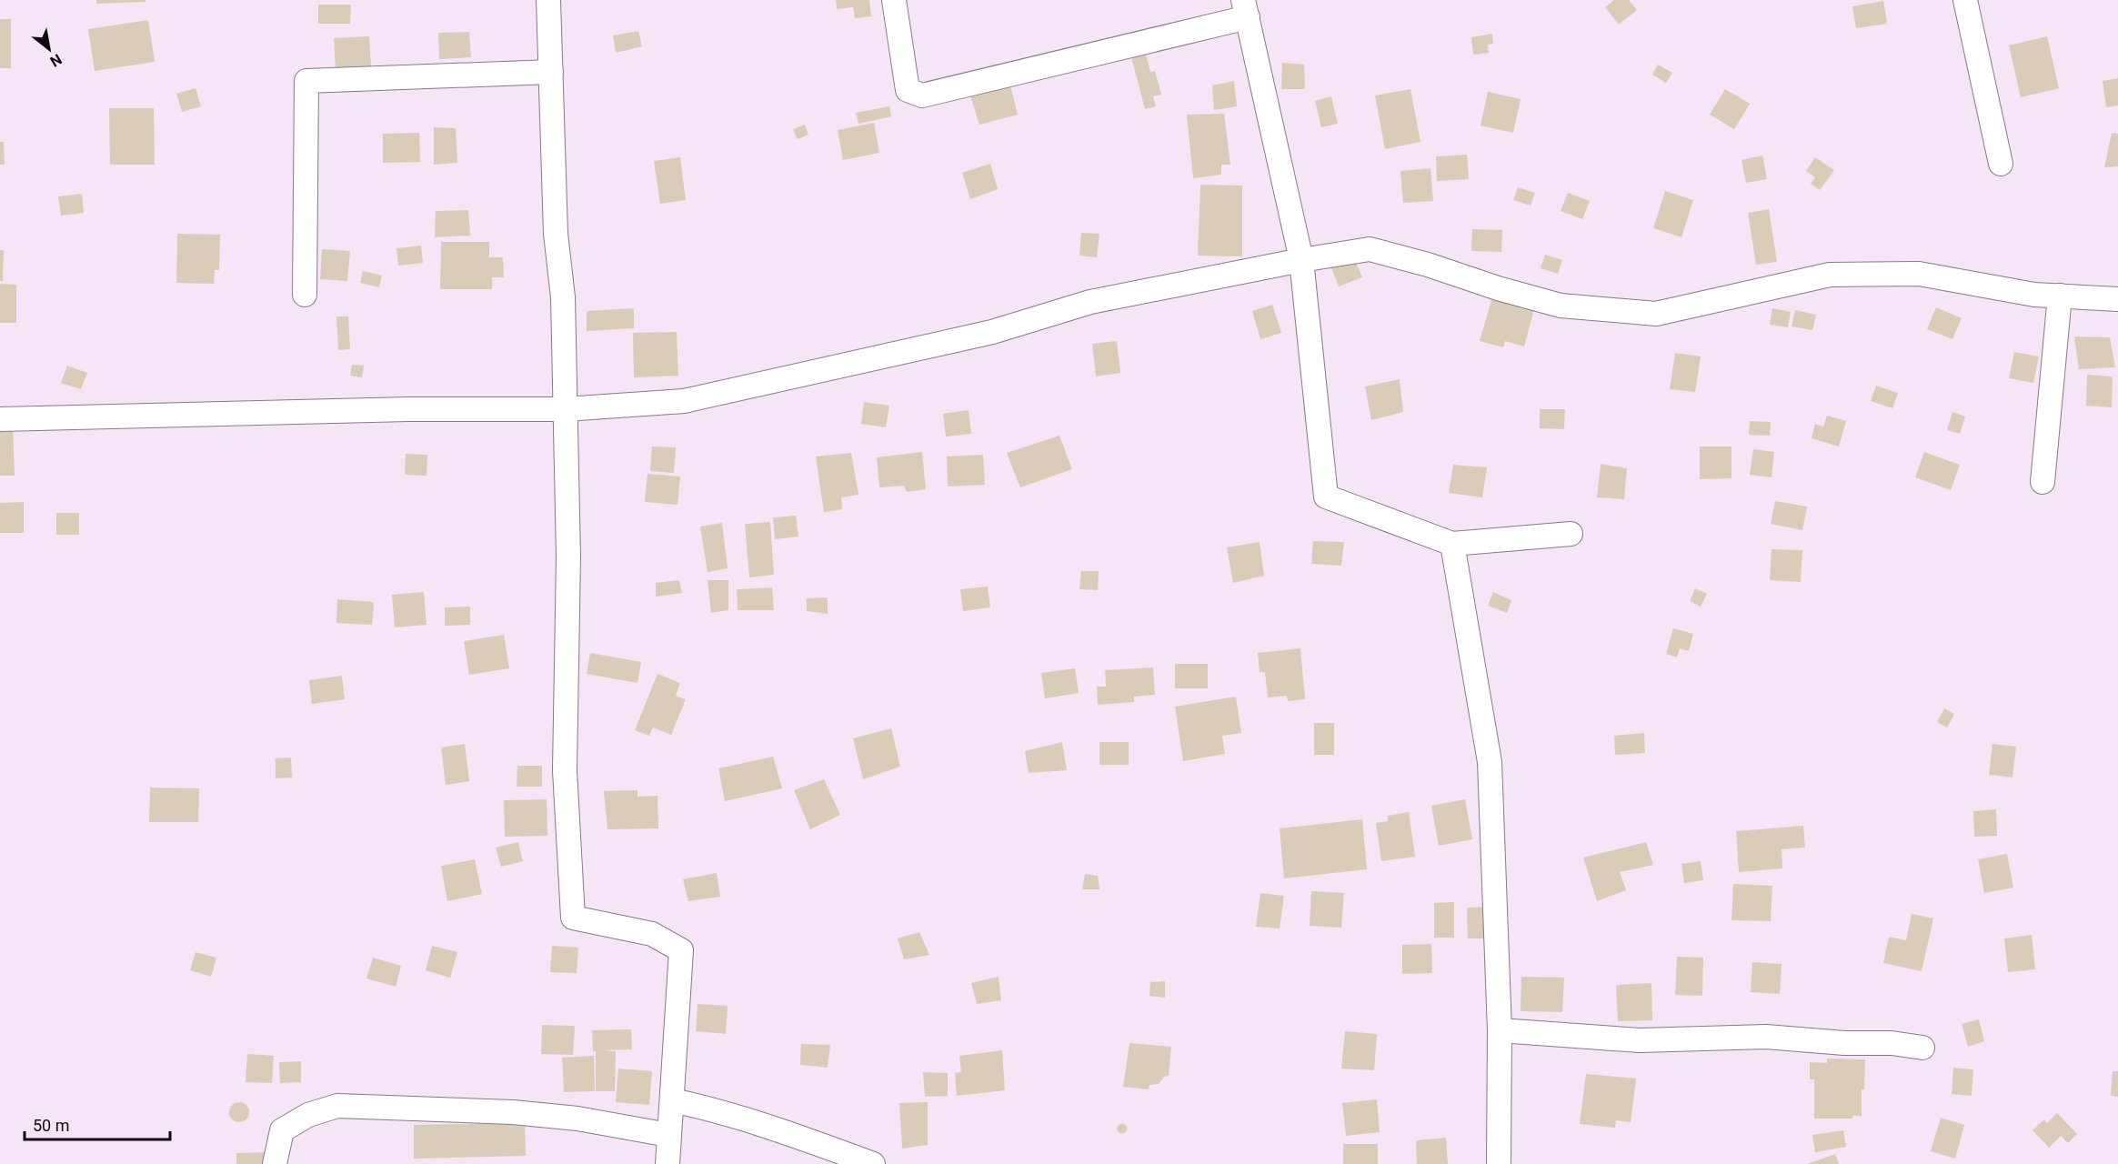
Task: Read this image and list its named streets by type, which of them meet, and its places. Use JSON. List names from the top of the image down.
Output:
{
  "scale_bar": "50 m",
  "north": "bottom right"
}
